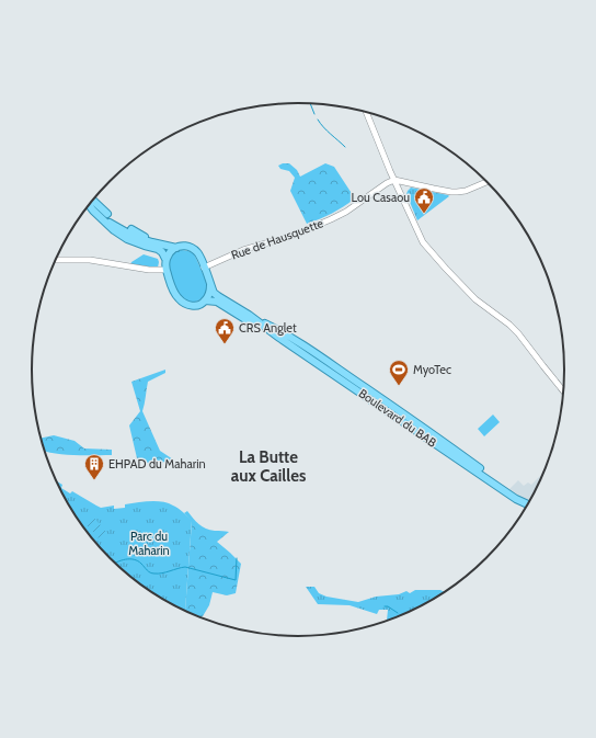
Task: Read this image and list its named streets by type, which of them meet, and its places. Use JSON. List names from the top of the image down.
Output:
{
  "streets": {
    "main road": ["Boulevard du BAB"],
    "street": ["Rue de Hausquette"]
  },
  "crossings": [
    ["Rue de Hausquette", "Boulevard du BAB"]
  ],
  "districts": ["La Butte aux Cailles"],
  "parks": ["Parc du Maharin"],
  "places": {
    "public building": ["Lou Casaou", "CRS Anglet"],
    "sports": ["MyoTec"],
    "building": ["EHPAD du Maharin"]
  }
}
